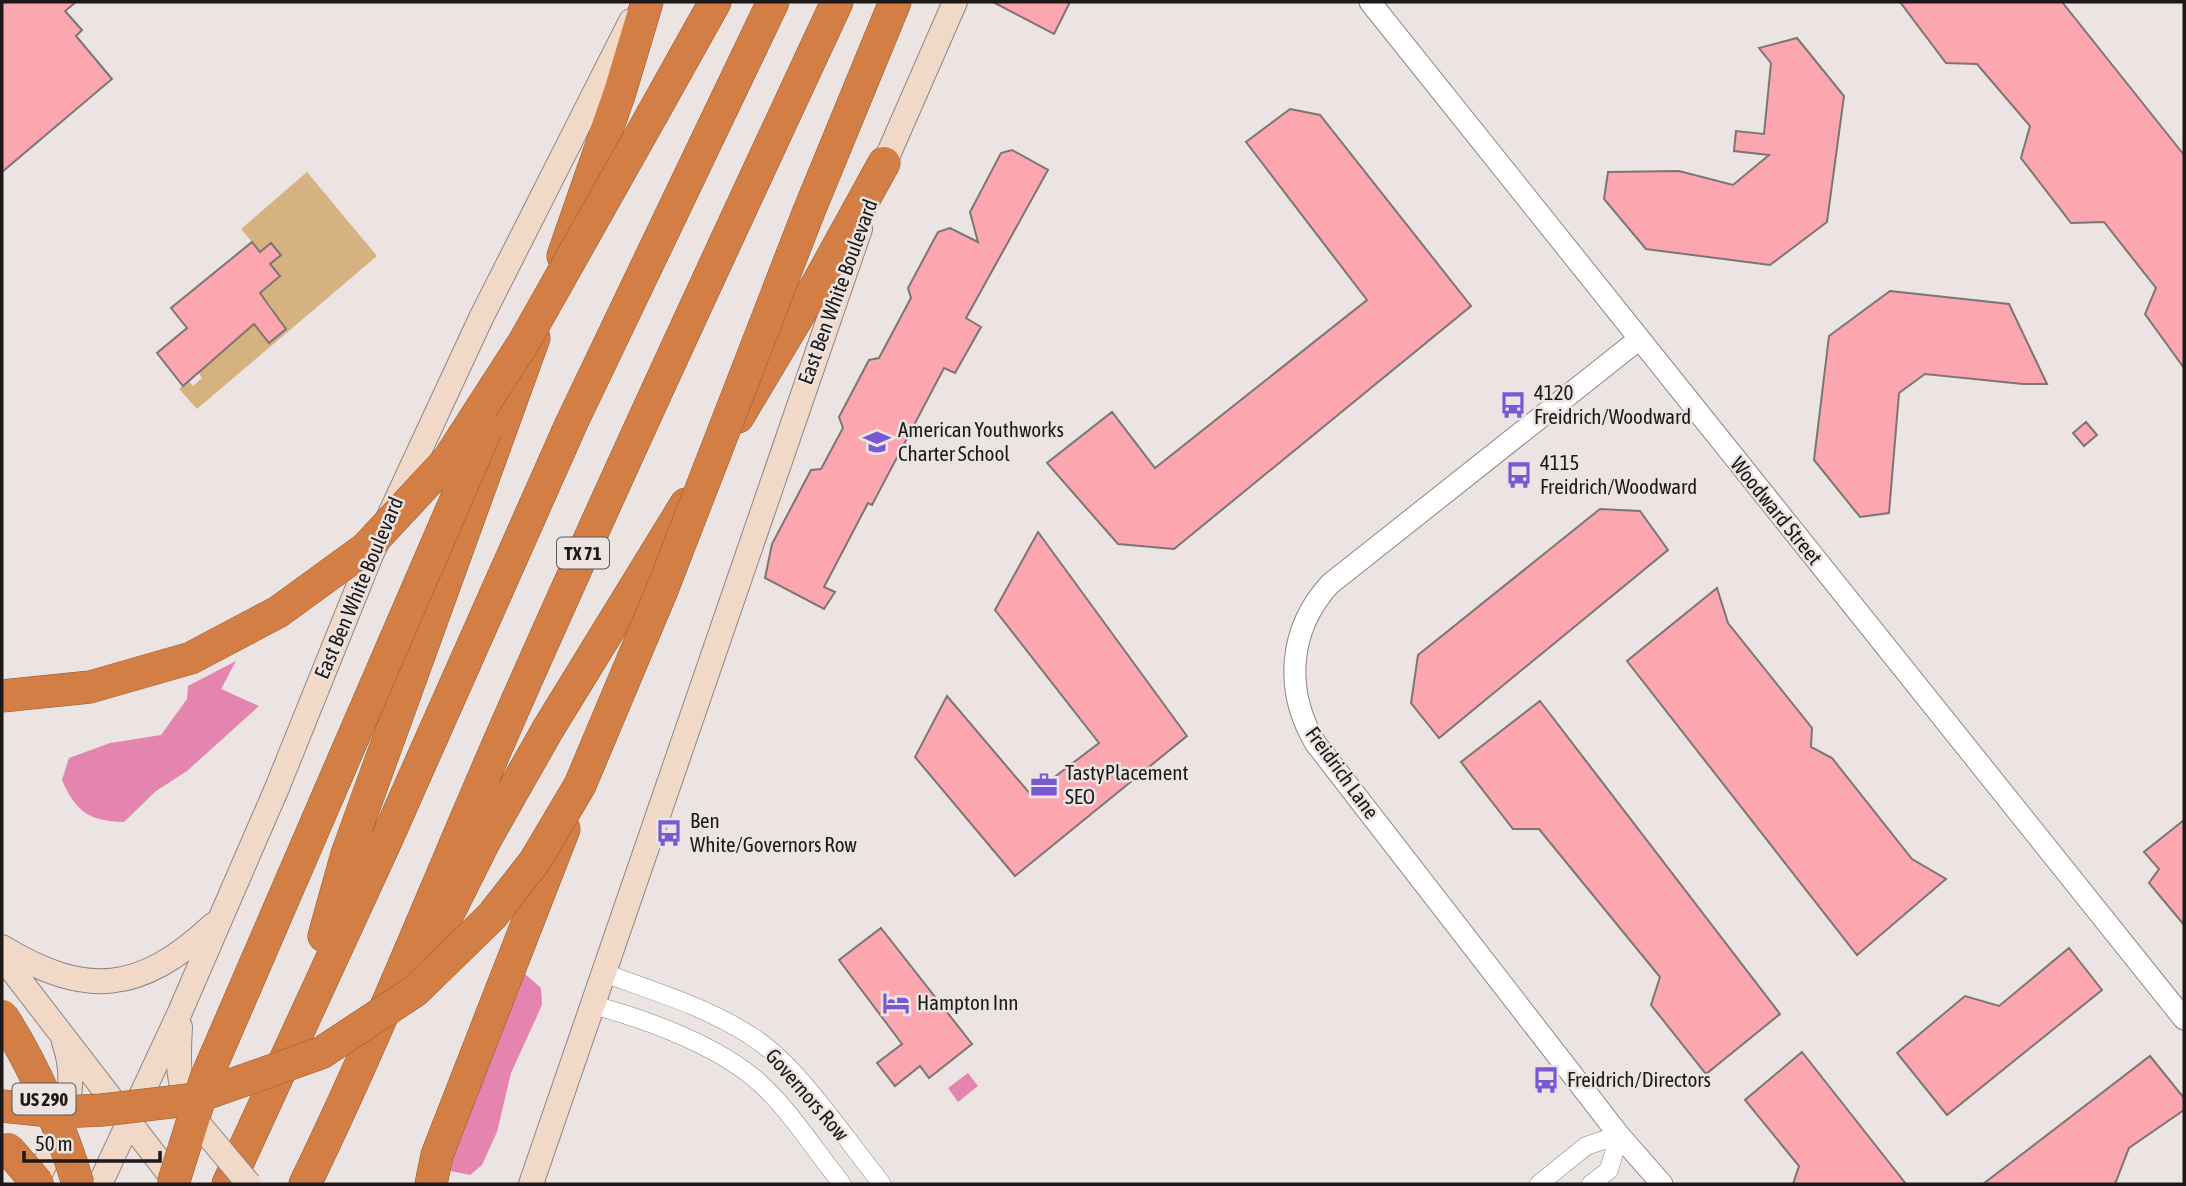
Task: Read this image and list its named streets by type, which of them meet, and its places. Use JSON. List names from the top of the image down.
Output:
{
  "streets": {
    "highway": ["TX 71", "US 290"],
    "main road": ["East Ben White Boulevard"],
    "street": ["Woodward Street", "Freidrich Lane", "Governors Row"]
  },
  "crossings": [
    ["East Ben White Boulevard", "Governors Row"],
    ["Woodward Street", "Freidrich Lane"]
  ],
  "places": {
    "bus stop": [
      "4120 Freidrich/Woodward",
      "4115 Freidrich/Woodward",
      "Ben White/Governors Row",
      "Freidrich/Directors"
    ],
    "school or university": ["American Youthworks Charter School"],
    "office": ["TastyPlacement SEO"],
    "hotel": ["Hampton Inn"]
  },
  "scale_bar": "50 m"
}
